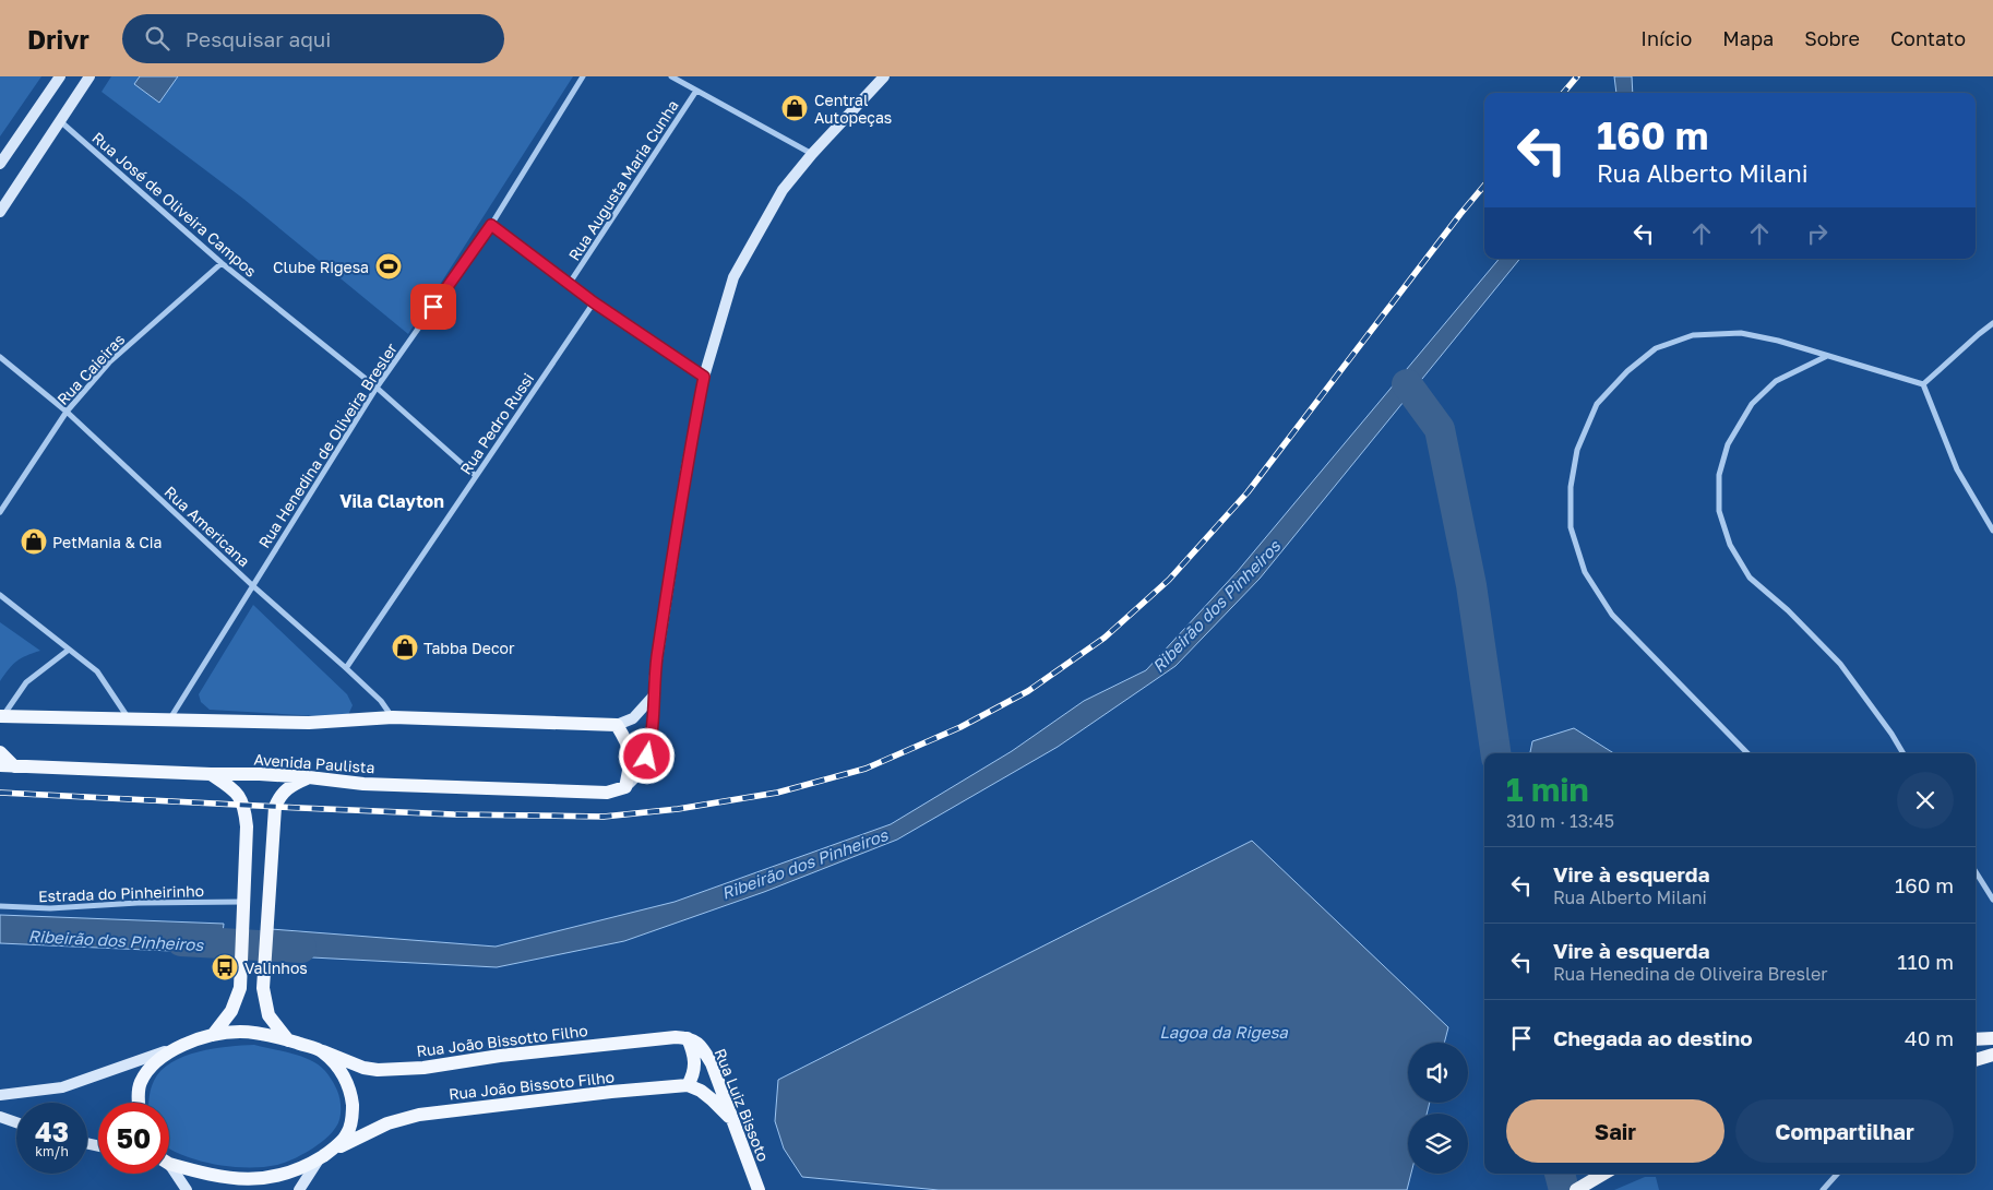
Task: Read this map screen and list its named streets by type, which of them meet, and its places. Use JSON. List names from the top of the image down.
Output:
{
  "streets": {
    "main road": [
      "Avenida Paulista",
      "Rua João Bissotto Filho",
      "Rua João Bissoto Filho",
      "Rua Luiz Bissoto"
    ],
    "street": [
      "Rua Augusta Maria Cunha",
      "Rua José de Oliveira Campos",
      "Rua Caieiras",
      "Rua Pedro Russi",
      "Rua Henedina de Oliveira Bresler",
      "Rua Americana",
      "Estrada do Pinheirinho"
    ]
  },
  "crossings": [
    ["Rua José de Oliveira Campos", "Rua Caieiras"],
    ["Rua José de Oliveira Campos", "Rua Pedro Russi"],
    ["Rua José de Oliveira Campos", "Rua Henedina de Oliveira Bresler"],
    ["Rua Caieiras", "Rua Americana"],
    ["Rua Pedro Russi", "Rua Americana"],
    ["Rua Henedina de Oliveira Bresler", "Rua Americana"],
    ["Rua João Bissotto Filho", "Rua João Bissoto Filho"],
    ["Rua João Bissotto Filho", "Rua Luiz Bissoto"]
  ],
  "districts": ["Vila Clayton"],
  "water": ["Ribeirão dos Pinheiros", "Lagoa da Rigesa"],
  "places": {
    "shop": ["Central Autopeças", "PetMania & Cia", "Tabba Decor"],
    "sports": ["Clube Rigesa"],
    "bus stop": ["Valinhos"]
  },
  "page": {
    "header": "Drivr",
    "search": "Pesquisar aqui",
    "nav": [
      "Início",
      "Mapa",
      "Sobre",
      "Contato"
    ],
    "turn": ["160 m", "Rua Alberto Milani"],
    "heading": ["1 min", "310 m · 13:45"],
    "list": [
      {
        "name": "Vire à esquerda",
        "note": "Rua Alberto Milani",
        "value": "160 m"
      },
      {
        "name": "Vire à esquerda",
        "note": "Rua Henedina de Oliveira Bresler",
        "value": "110 m"
      },
      {
        "name": "Chegada ao destino",
        "value": "40 m"
      }
    ],
    "buttons": ["Sair", "Compartilhar"],
    "speed": "43 km/h",
    "limit": "50"
  }
}
